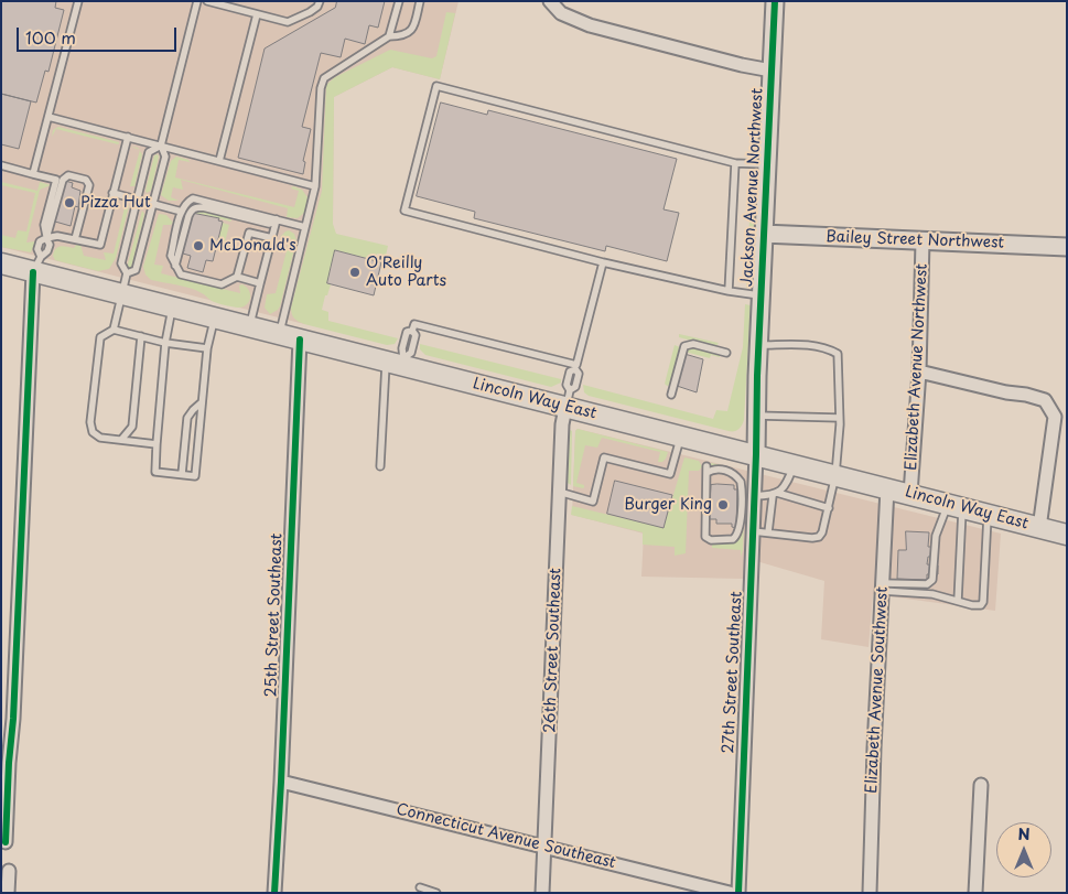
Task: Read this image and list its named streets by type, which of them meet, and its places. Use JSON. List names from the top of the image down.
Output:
{
  "streets": {
    "main road": ["Lincoln Way East"],
    "street": [
      "Jackson Avenue Northwest",
      "Bailey Street Northwest",
      "Elizabeth Avenue Northwest",
      "25th Street Southeast",
      "26th Street Southeast",
      "27th Street Southeast",
      "Elizabeth Avenue Southwest",
      "Connecticut Avenue Southeast"
    ]
  },
  "crossings": [
    ["Jackson Avenue Northwest", "Bailey Street Northwest"],
    ["Jackson Avenue Northwest", "Lincoln Way East"],
    ["Jackson Avenue Northwest", "27th Street Southeast"],
    ["Bailey Street Northwest", "Elizabeth Avenue Northwest"],
    ["Elizabeth Avenue Northwest", "Lincoln Way East"],
    ["Lincoln Way East", "25th Street Southeast"],
    ["Lincoln Way East", "26th Street Southeast"],
    ["Lincoln Way East", "27th Street Southeast"],
    ["Lincoln Way East", "Elizabeth Avenue Southwest"],
    ["25th Street Southeast", "Connecticut Avenue Southeast"],
    ["26th Street Southeast", "Connecticut Avenue Southeast"]
  ],
  "places": [
    "Pizza Hut",
    "McDonald's",
    "O'Reilly Auto Parts",
    "Burger King"
  ],
  "scale_bar": "100 m",
  "north": "top"
}
